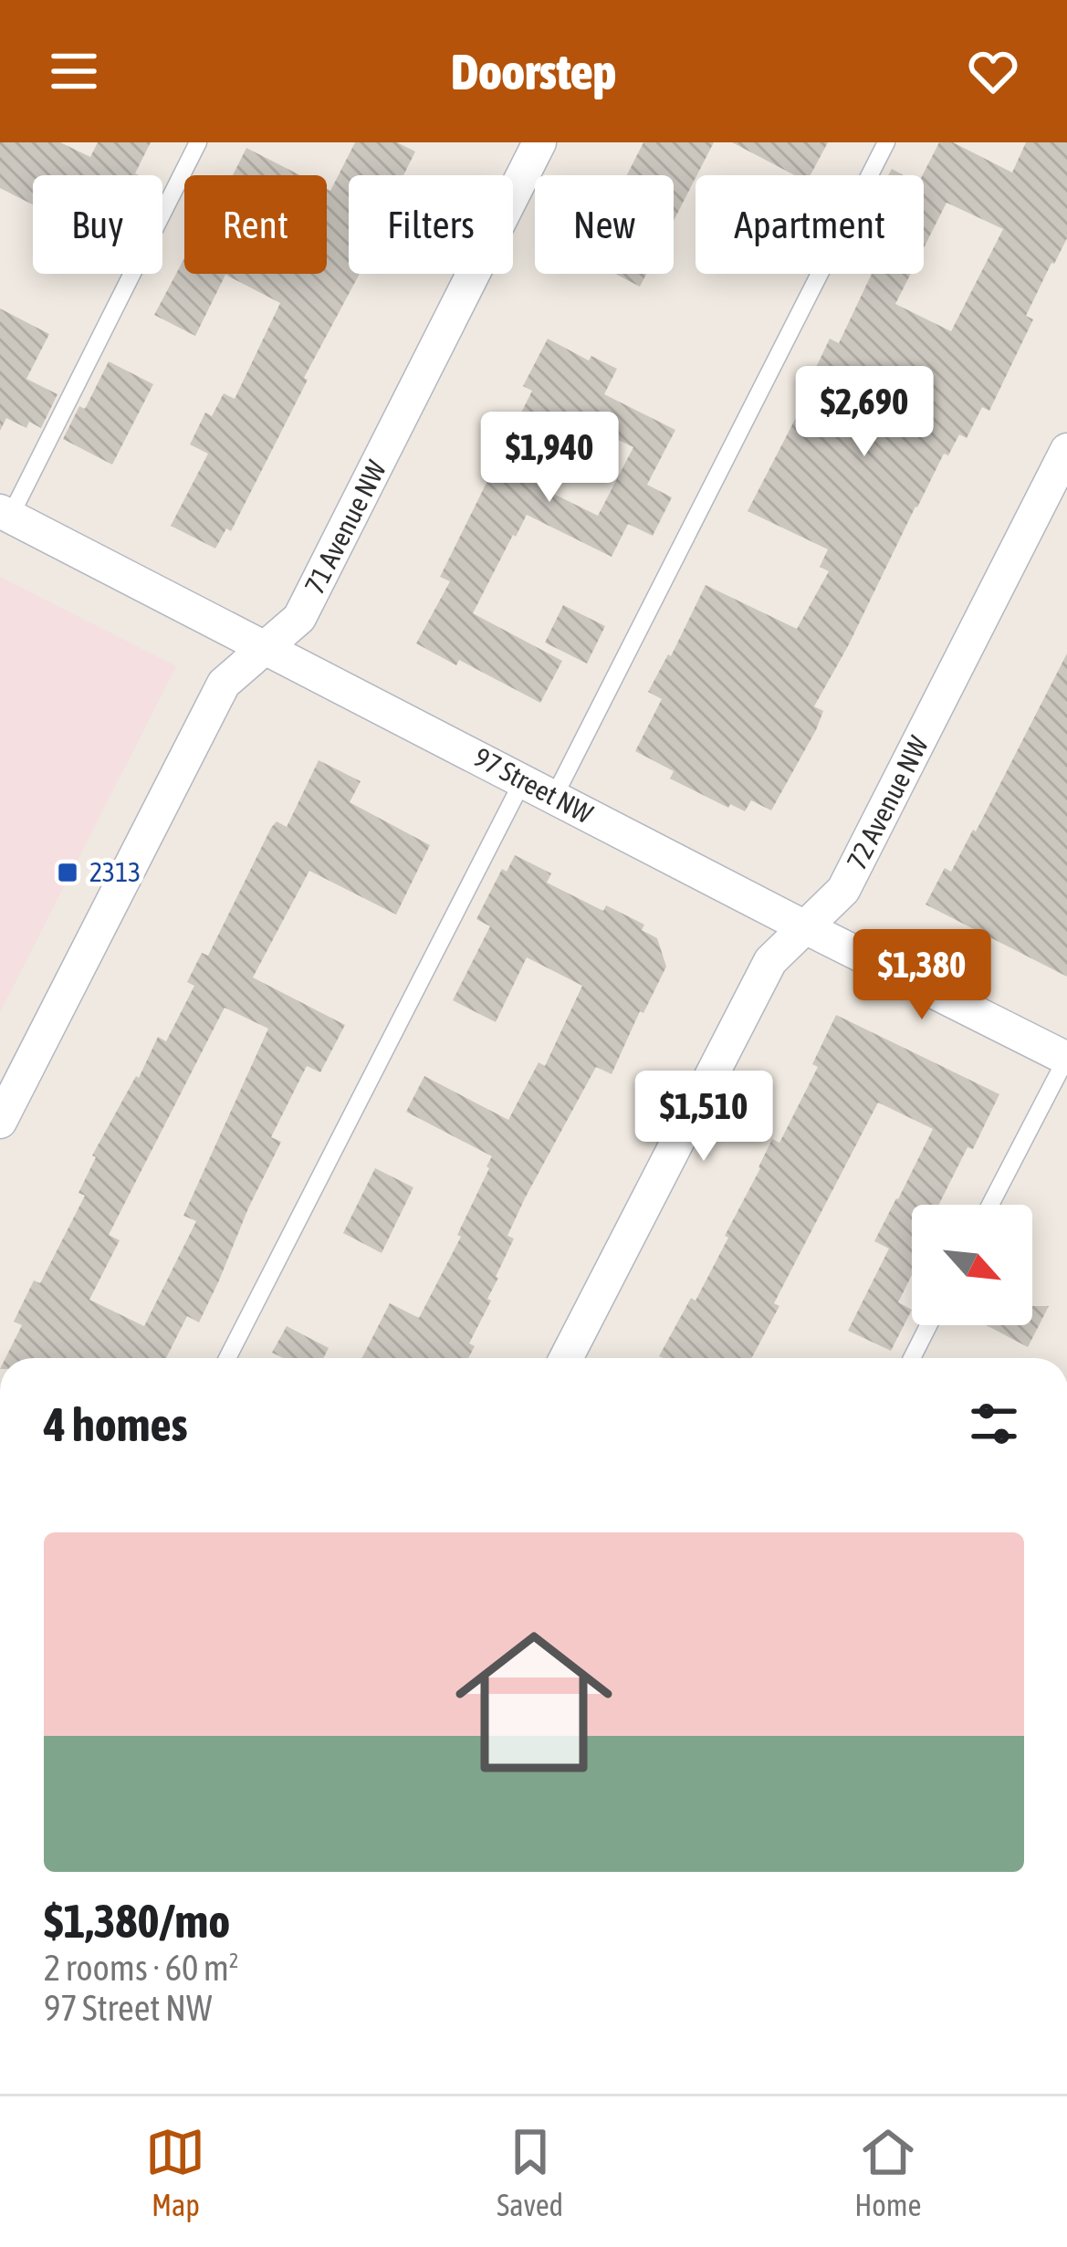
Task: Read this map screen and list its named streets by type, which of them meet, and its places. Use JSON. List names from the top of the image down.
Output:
{
  "streets": {
    "street": ["71 Avenue NW", "97 Street NW", "72 Avenue NW"]
  },
  "crossings": [
    ["71 Avenue NW", "97 Street NW"],
    ["97 Street NW", "72 Avenue NW"]
  ],
  "places": {
    "transit": ["2313"]
  },
  "north": "bottom right",
  "page": {
    "header": "Doorstep",
    "chip": [
      "Buy",
      "Rent",
      "Filters",
      "New",
      "Apartment"
    ],
    "price": [
      "$2,690",
      "$1,940",
      "$1,380",
      "$1,510"
    ],
    "heading": "4 homes",
    "list": [
      {
        "name": "$1,380/mo",
        "note": "2 rooms · 60 m² · 97 Street NW"
      }
    ],
    "tabs": ["Map", "Saved", "Home"]
  }
}
